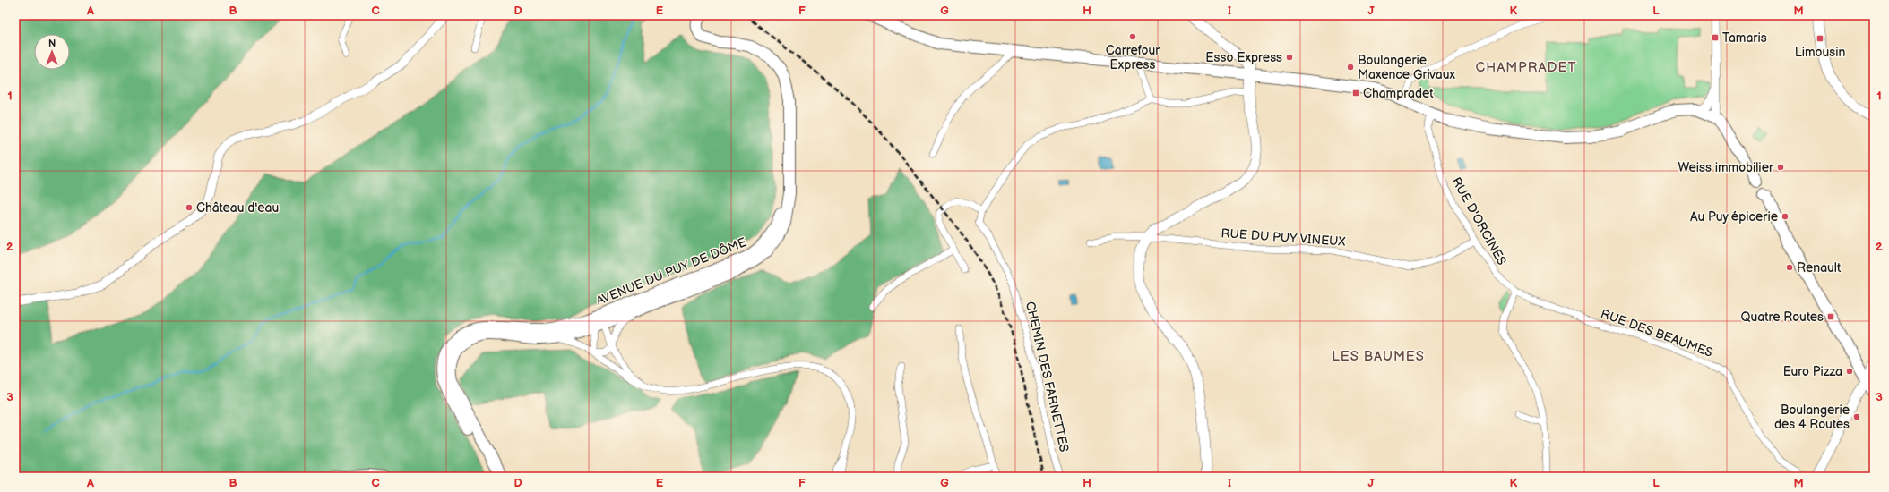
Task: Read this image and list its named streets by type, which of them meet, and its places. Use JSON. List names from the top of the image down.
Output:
{
  "streets": {
    "main road": ["AVENUE DU PUY DE DÔME"],
    "street": [
      "RUE D'ORCINES",
      "RUE DU PUY VINEUX",
      "RUE DES BEAUMES",
      "CHEMIN DES FARNETTES"
    ]
  },
  "crossings": [
    ["RUE D'ORCINES", "RUE DU PUY VINEUX"],
    ["RUE D'ORCINES", "RUE DES BEAUMES"]
  ],
  "districts": ["CHAMPRADET", "LES BAUMES"],
  "places": {
    "other": [
      "Carrefour Express",
      "Esso Express",
      "Boulangerie Maxence Grivaux",
      "Weiss immobilier",
      "Château d'eau",
      "Au Puy épicerie",
      "Renault",
      "Euro Pizza",
      "Boulangerie des 4 Routes"
    ],
    "transit": [
      "Tamaris",
      "Limousin",
      "Champradet",
      "Quatre Routes"
    ]
  },
  "north": "top",
  "grid": {
    "columns": [
      "A",
      "B",
      "C",
      "D",
      "E",
      "F",
      "G",
      "H",
      "I",
      "J",
      "K",
      "L",
      "M"
    ],
    "rows": ["1", "2", "3"]
  }
}
